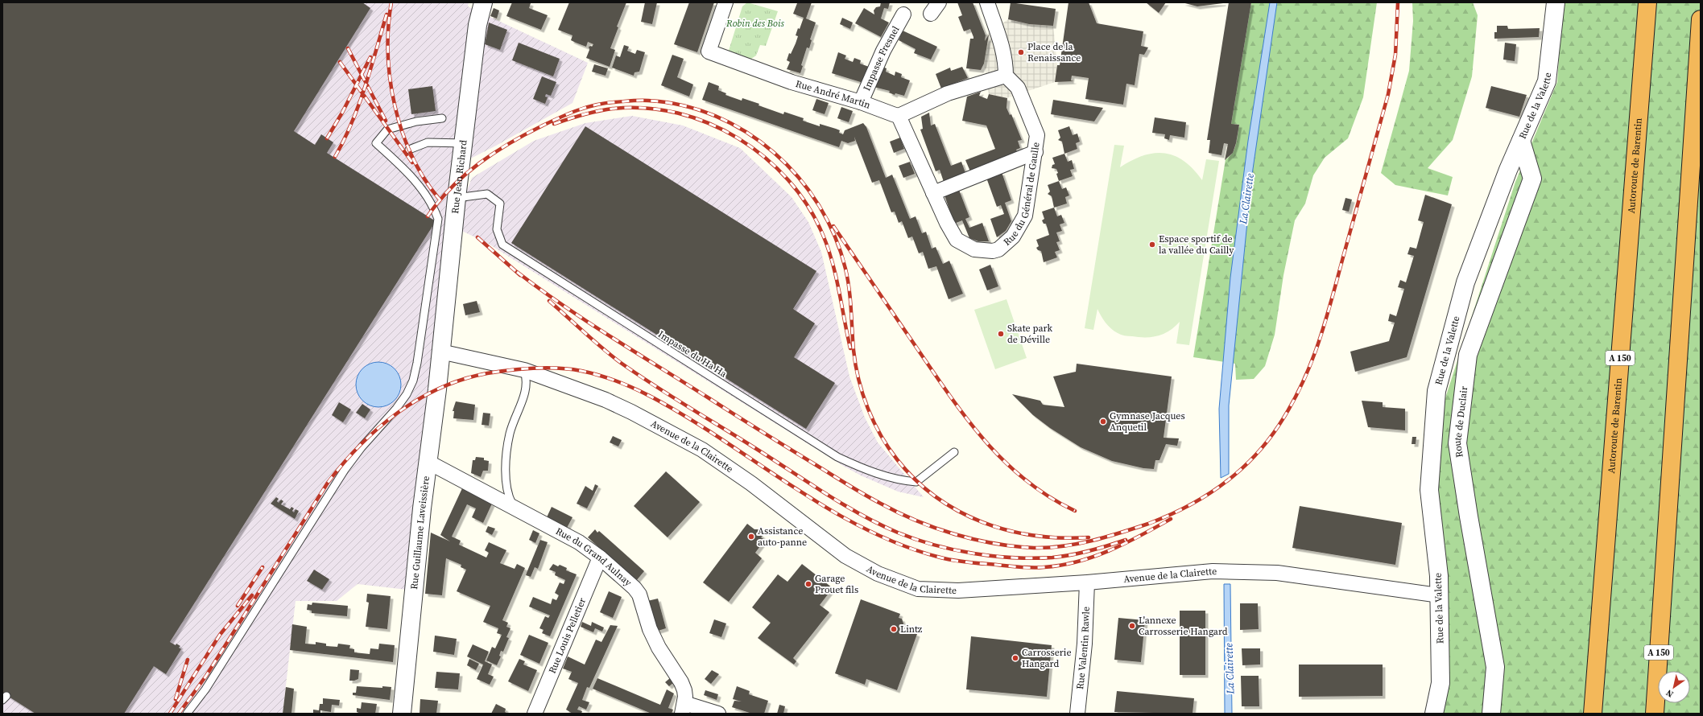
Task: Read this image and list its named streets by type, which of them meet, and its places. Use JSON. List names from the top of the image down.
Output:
{
  "streets": {
    "highway": ["Autoroute de Barentin", "A 150"],
    "street": [
      "Impasse Fresnel",
      "Rue André Martin",
      "Rue de la Valette",
      "Rue Jean Richard",
      "Rue du Général de Gaulle",
      "Route de Duclair",
      "Avenue de la Clairette",
      "Rue Guillaume Laveissière",
      "Rue du Grand Aulnay",
      "Rue Louis Pelletier",
      "Rue Valentin Rawle"
    ],
    "lane": ["Impasse du Ha Ha"]
  },
  "crossings": [
    ["Impasse Fresnel", "Rue André Martin"],
    ["Rue André Martin", "Rue du Général de Gaulle"],
    ["Rue de la Valette", "Route de Duclair"],
    ["Rue de la Valette", "Avenue de la Clairette"],
    ["Rue Jean Richard", "Impasse du Ha Ha"],
    ["Rue Jean Richard", "Avenue de la Clairette"],
    ["Rue Jean Richard", "Rue Guillaume Laveissière"],
    ["Avenue de la Clairette", "Rue Guillaume Laveissière"],
    ["Avenue de la Clairette", "Rue Valentin Rawle"],
    ["Rue Guillaume Laveissière", "Rue du Grand Aulnay"],
    ["Rue du Grand Aulnay", "Rue Louis Pelletier"]
  ],
  "water": ["La Clairette"],
  "parks": ["Robin des Bois"],
  "places": [
    "Place de la Renaissance",
    "Espace sportif de la vallée du Cailly",
    "Skate park de Déville",
    "Gymnase Jacques Anquetil",
    "Assistance auto-panne",
    "Garage Prouet fils",
    "L'annexe Carrosserie Hangard",
    "Lintz",
    "Carrosserie Hangard"
  ],
  "north": "bottom left"
}
